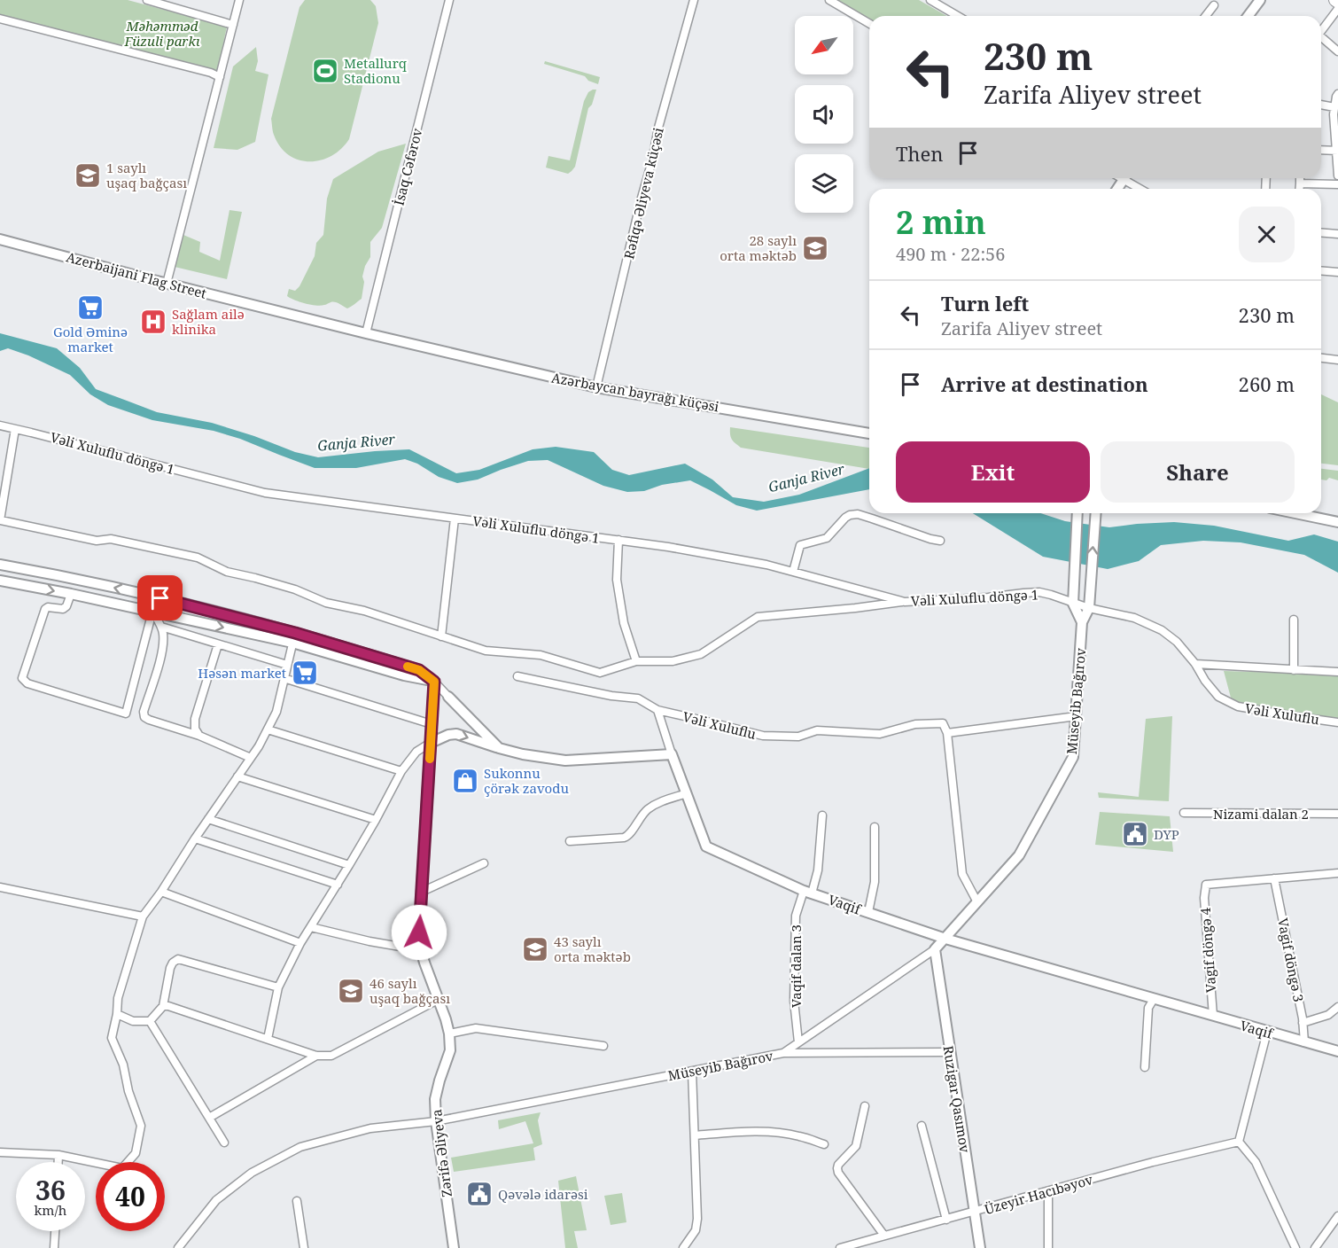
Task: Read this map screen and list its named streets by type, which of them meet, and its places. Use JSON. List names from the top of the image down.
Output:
{
  "streets": {
    "street": [
      "İsaq Cəfərov",
      "Rəfiqə Əliyeva küçəsi",
      "Azerbaijani Flag Street",
      "Azərbaycan bayrağı küçəsi",
      "Vəli Xuluflu döngə 1",
      "Müseyib Bağırov",
      "Vəli Xuluflu",
      "Nizami dalan 2",
      "Vaqif",
      "Vagif döngə 4",
      "Vagif döngə 3",
      "Vaqif dalan 3",
      "Ruzigar Qasımov",
      "Zərifə Əliyeva",
      "Üzeyir Hacıbəyov"
    ]
  },
  "crossings": [
    ["İsaq Cəfərov", "Azerbaijani Flag Street"],
    ["İsaq Cəfərov", "Azərbaycan bayrağı küçəsi"],
    ["Rəfiqə Əliyeva küçəsi", "Azərbaycan bayrağı küçəsi"],
    ["Azerbaijani Flag Street", "Azərbaycan bayrağı küçəsi"],
    ["Vəli Xuluflu döngə 1", "Müseyib Bağırov"],
    ["Vəli Xuluflu döngə 1", "Vəli Xuluflu"],
    ["Müseyib Bağırov", "Vəli Xuluflu"],
    ["Müseyib Bağırov", "Vaqif"],
    ["Müseyib Bağırov", "Vaqif dalan 3"],
    ["Müseyib Bağırov", "Ruzigar Qasımov"],
    ["Müseyib Bağırov", "Zərifə Əliyeva"],
    ["Vəli Xuluflu", "Vaqif"],
    ["Vaqif", "Vagif döngə 4"],
    ["Vaqif", "Vagif döngə 3"],
    ["Vaqif", "Vaqif dalan 3"],
    ["Vagif döngə 4", "Vagif döngə 3"],
    ["Ruzigar Qasımov", "Üzeyir Hacıbəyov"]
  ],
  "water": ["Ganja River"],
  "parks": ["Məhəmməd Füzuli parkı"],
  "places": {
    "sports": ["Metallurq Stadionu"],
    "school or university": [
      "1 saylı uşaq bağçası",
      "28 saylı orta məktəb",
      "43 saylı orta məktəb",
      "46 saylı uşaq bağçası"
    ],
    "supermarket": ["Gold Əminə market", "Həsən market"],
    "hospital": ["Sağlam ailə klinika"],
    "shop": ["Sukonnu çörək zavodu"],
    "public building": ["DYP", "Qəvələ idarəsi"]
  },
  "north": "bottom left",
  "page": {
    "turn": ["230 m", "Zarifa Aliyev street"],
    "then": "Then",
    "heading": ["2 min", "490 m · 22:56"],
    "list": [
      {
        "name": "Turn left",
        "note": "Zarifa Aliyev street",
        "value": "230 m"
      },
      {
        "name": "Arrive at destination",
        "value": "260 m"
      }
    ],
    "buttons": ["Exit", "Share"],
    "speed": "36 km/h",
    "limit": "40"
  }
}
